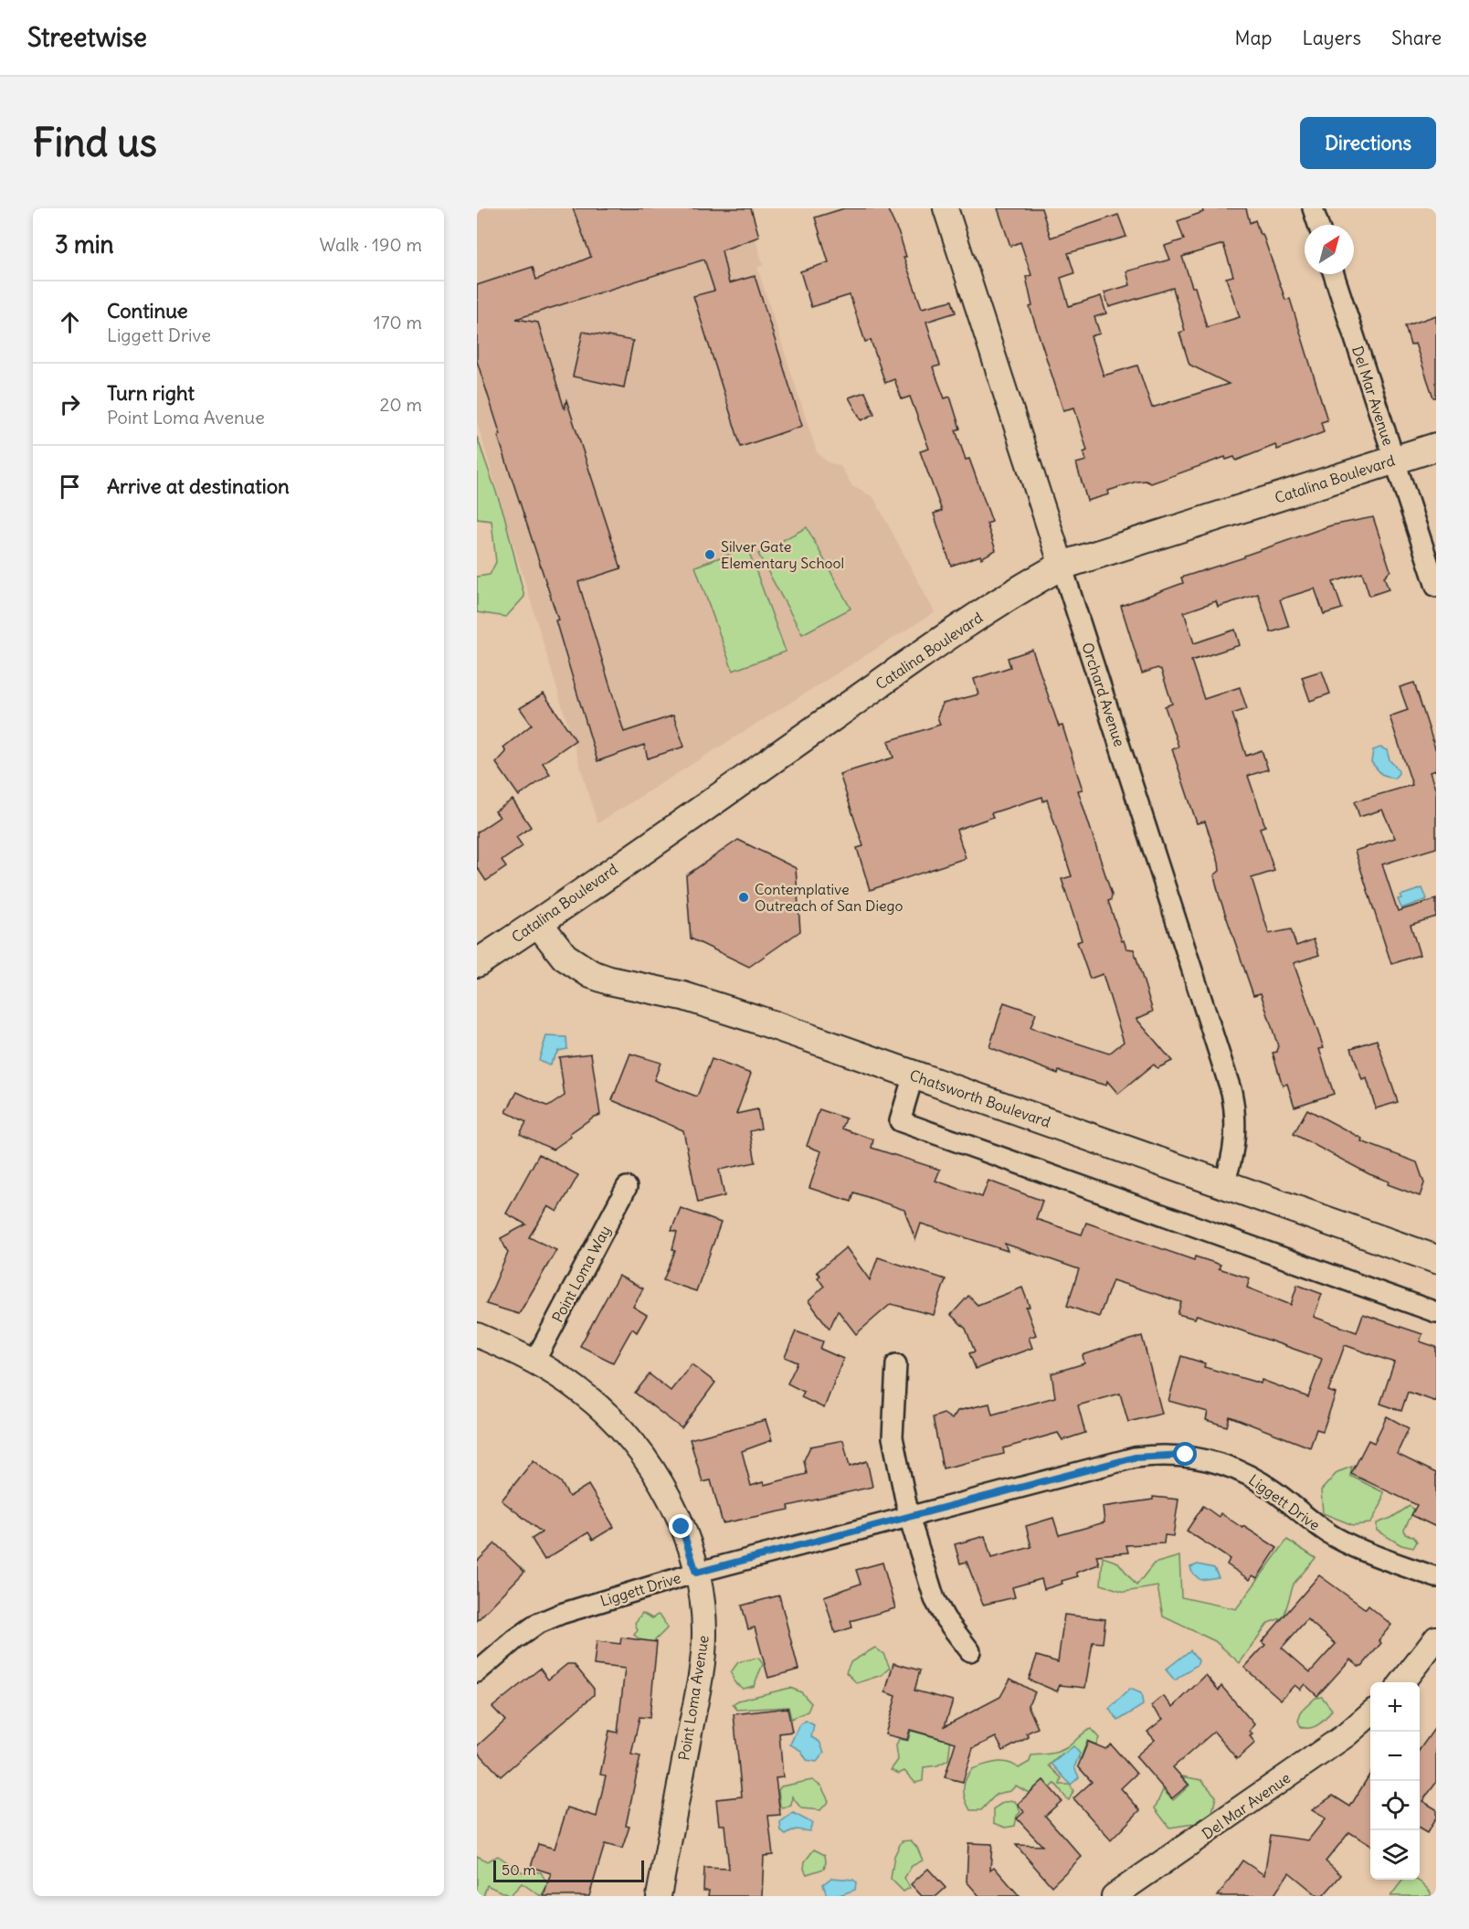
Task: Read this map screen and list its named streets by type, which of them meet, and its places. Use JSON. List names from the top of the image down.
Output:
{
  "streets": {
    "main road": ["Catalina Boulevard", "Chatsworth Boulevard"],
    "street": [
      "Del Mar Avenue",
      "Orchard Avenue",
      "Point Loma Way",
      "Liggett Drive",
      "Point Loma Avenue"
    ]
  },
  "crossings": [
    ["Del Mar Avenue", "Catalina Boulevard"],
    ["Catalina Boulevard", "Orchard Avenue"],
    ["Catalina Boulevard", "Chatsworth Boulevard"],
    ["Orchard Avenue", "Chatsworth Boulevard"],
    ["Point Loma Way", "Point Loma Avenue"],
    ["Liggett Drive", "Point Loma Avenue"]
  ],
  "places": ["Silver Gate Elementary School", "Contemplative Outreach of San Diego"],
  "scale_bar": "50 m",
  "north": "top right",
  "page": {
    "header": "Streetwise",
    "nav": ["Map", "Layers", "Share"],
    "buttons": "Directions",
    "title": "Find us",
    "heading": ["3 min", "Walk · 190 m"],
    "list": [
      ["Continue", "Liggett Drive", "170 m"],
      ["Turn right", "Point Loma Avenue", "20 m"],
      "Arrive at destination"
    ],
    "map_buttons": ["+", "−"],
    "scale": "50 m"
  }
}
